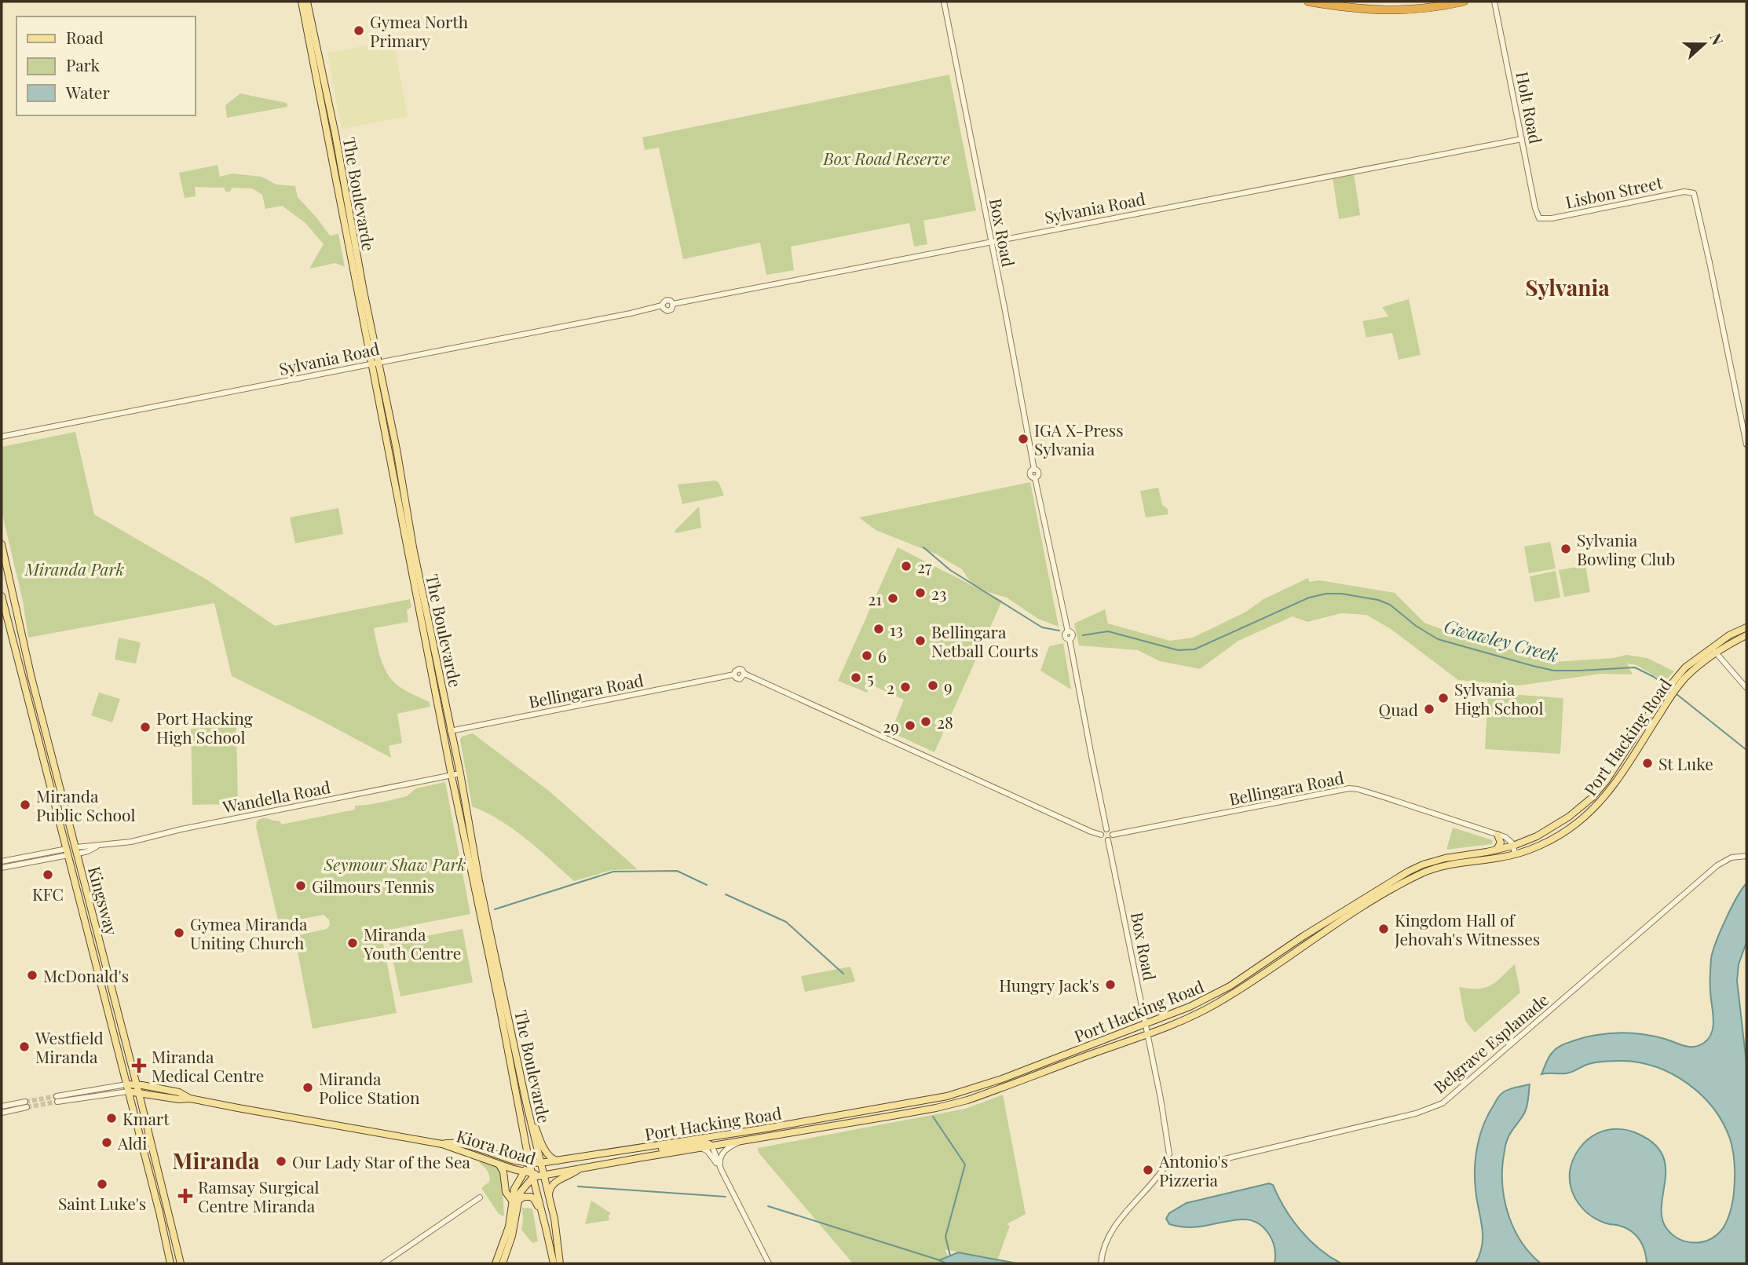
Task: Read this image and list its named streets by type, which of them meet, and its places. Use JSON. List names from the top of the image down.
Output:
{
  "streets": {
    "main road": [
      "The Boulevarde",
      "Port Hacking Road",
      "Wandella Road",
      "Kingsway",
      "Kiora Road"
    ],
    "street": [
      "Holt Road",
      "Lisbon Street",
      "Sylvania Road",
      "Box Road",
      "Bellingara Road",
      "Belgrave Esplanade"
    ]
  },
  "crossings": [
    ["Holt Road", "Lisbon Street"],
    ["Holt Road", "Sylvania Road"],
    ["The Boulevarde", "Sylvania Road"],
    ["The Boulevarde", "Bellingara Road"],
    ["The Boulevarde", "Port Hacking Road"],
    ["The Boulevarde", "Wandella Road"],
    ["The Boulevarde", "Kiora Road"],
    ["Sylvania Road", "Box Road"],
    ["Box Road", "Bellingara Road"],
    ["Box Road", "Port Hacking Road"],
    ["Box Road", "Belgrave Esplanade"],
    ["Bellingara Road", "Port Hacking Road"],
    ["Port Hacking Road", "Kiora Road"],
    ["Wandella Road", "Kingsway"],
    ["Kingsway", "Kiora Road"]
  ],
  "districts": ["Sylvania", "Miranda"],
  "water": ["Gwawley Creek"],
  "parks": ["Box Road Reserve", "Miranda Park", "Seymour Shaw Park"],
  "places": {
    "other": [
      "Gymea North Primary",
      "IGA X-Press Sylvania",
      "Sylvania Bowling Club",
      "27",
      "23",
      "21",
      "13",
      "Bellingara Netball Courts",
      "6",
      "5",
      "9",
      "2",
      "Sylvania High School",
      "Quad",
      "28",
      "29",
      "Port Hacking High School",
      "St Luke",
      "Miranda Public School",
      "KFC",
      "Gilmours Tennis",
      "Kingdom Hall of Jehovah's Witnesses",
      "Gymea Miranda Uniting Church",
      "Miranda Youth Centre",
      "McDonald's",
      "Hungry Jack's",
      "Westfield Miranda",
      "Miranda Police Station",
      "Kmart",
      "Aldi",
      "Our Lady Star of the Sea",
      "Antonio's Pizzeria",
      "Saint Luke's"
    ],
    "health": ["Miranda Medical Centre", "Ramsay Surgical Centre Miranda"]
  },
  "legend": ["Road", "Park", "Water"],
  "north": "right"
}
